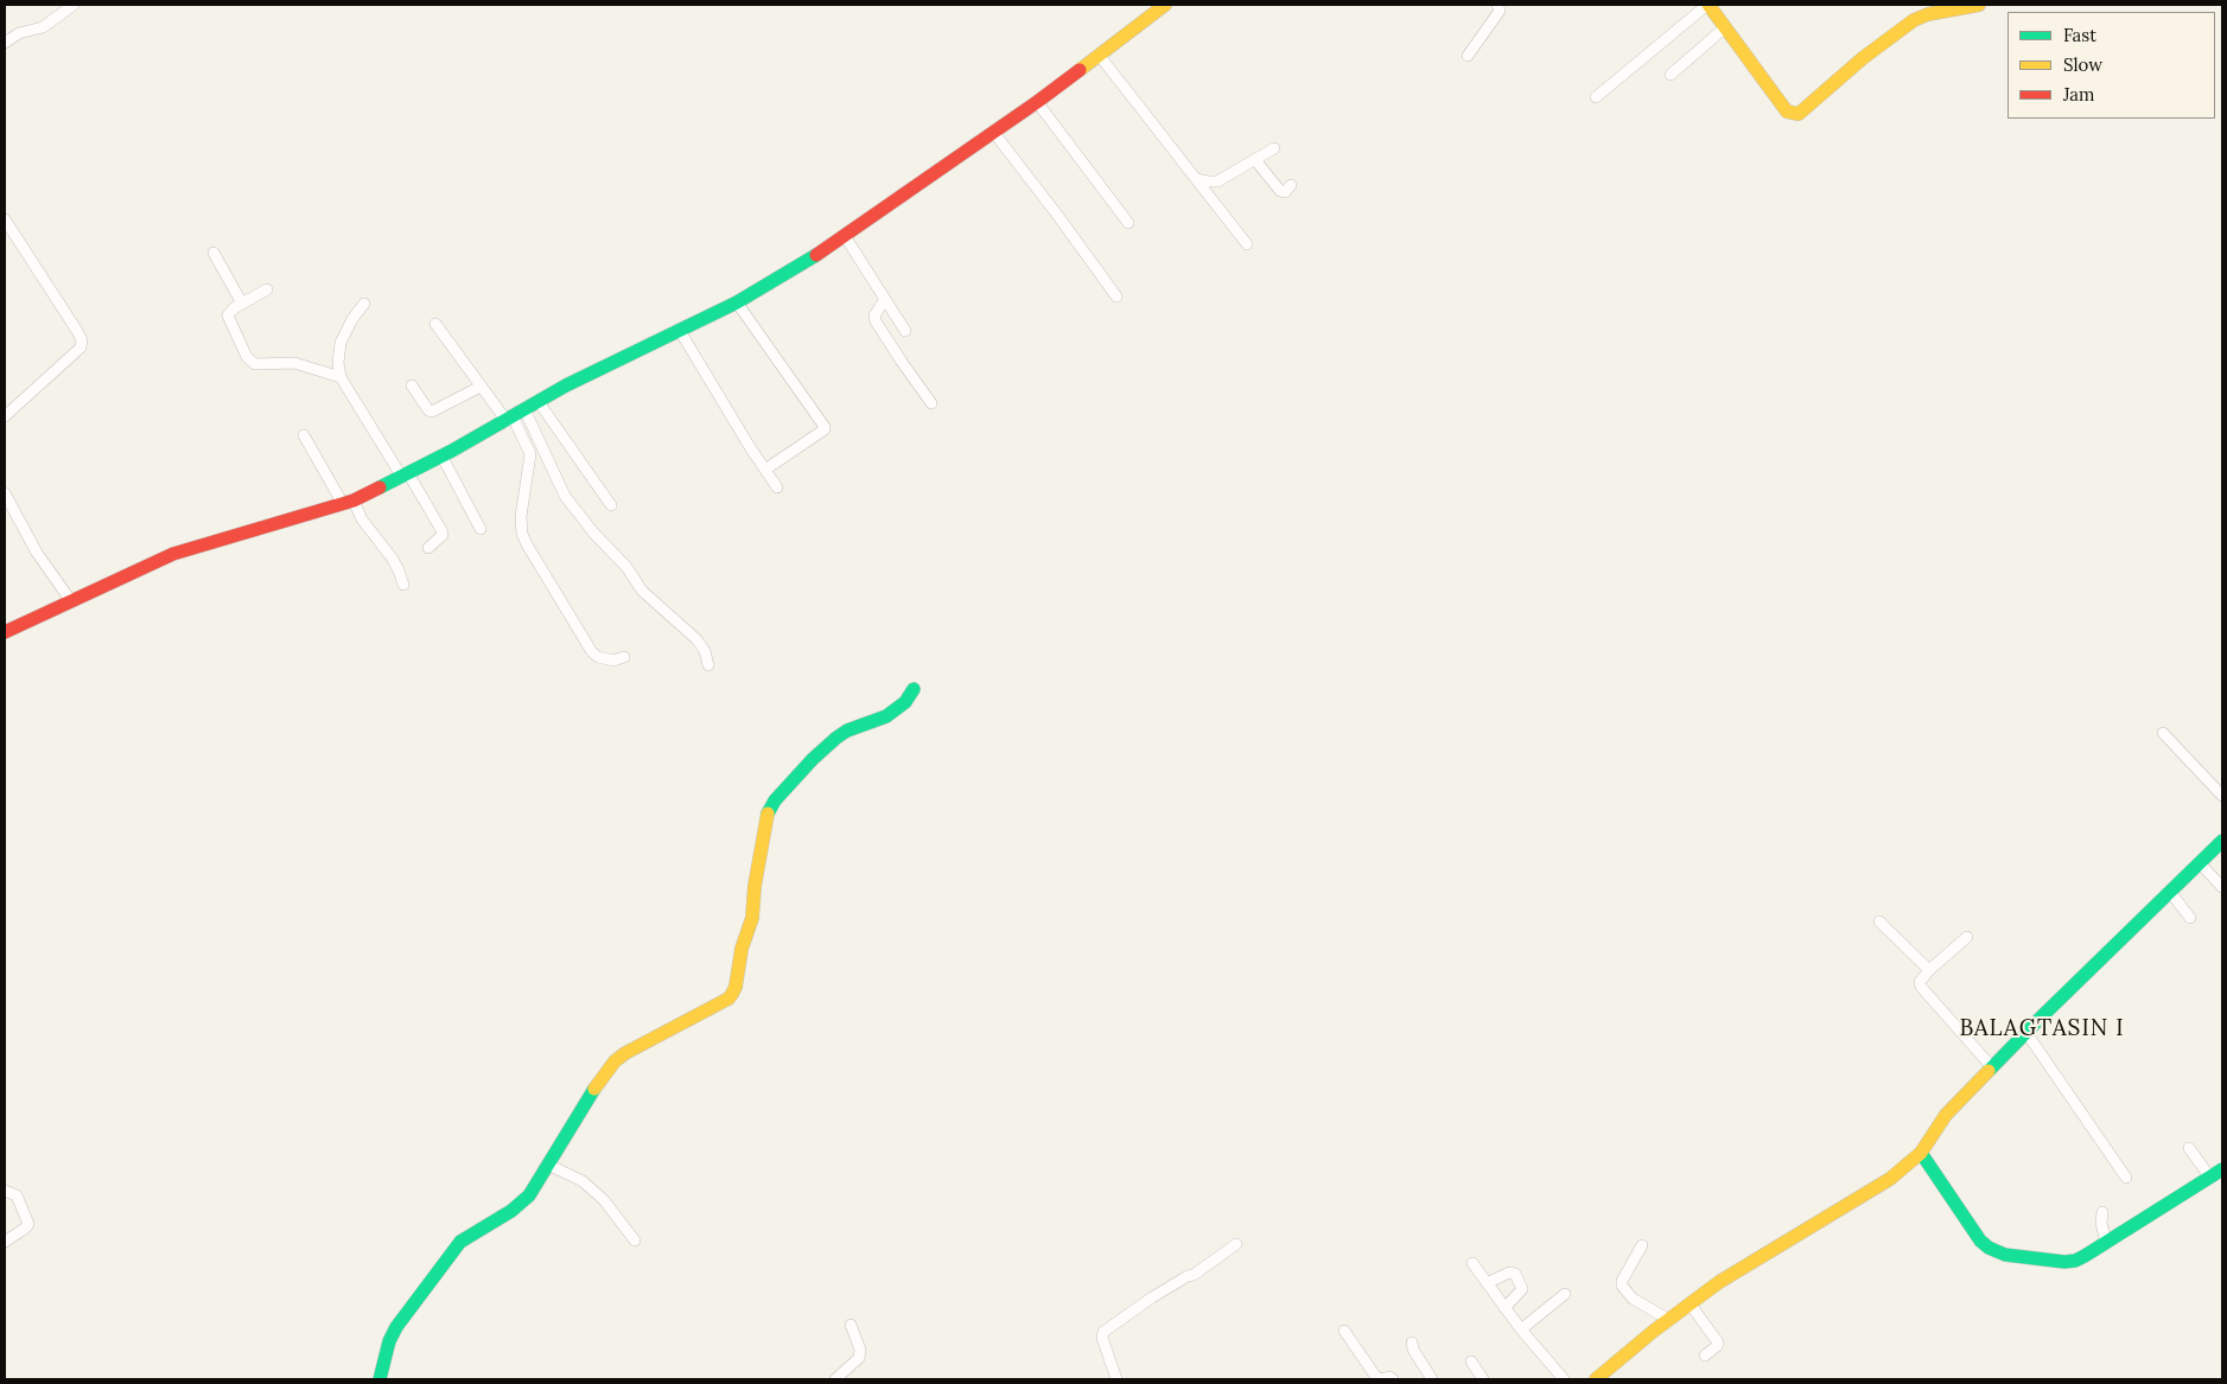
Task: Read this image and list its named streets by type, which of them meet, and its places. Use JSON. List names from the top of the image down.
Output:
{
  "districts": ["BALAGTASIN I"],
  "legend": ["Fast", "Slow", "Jam"]
}
